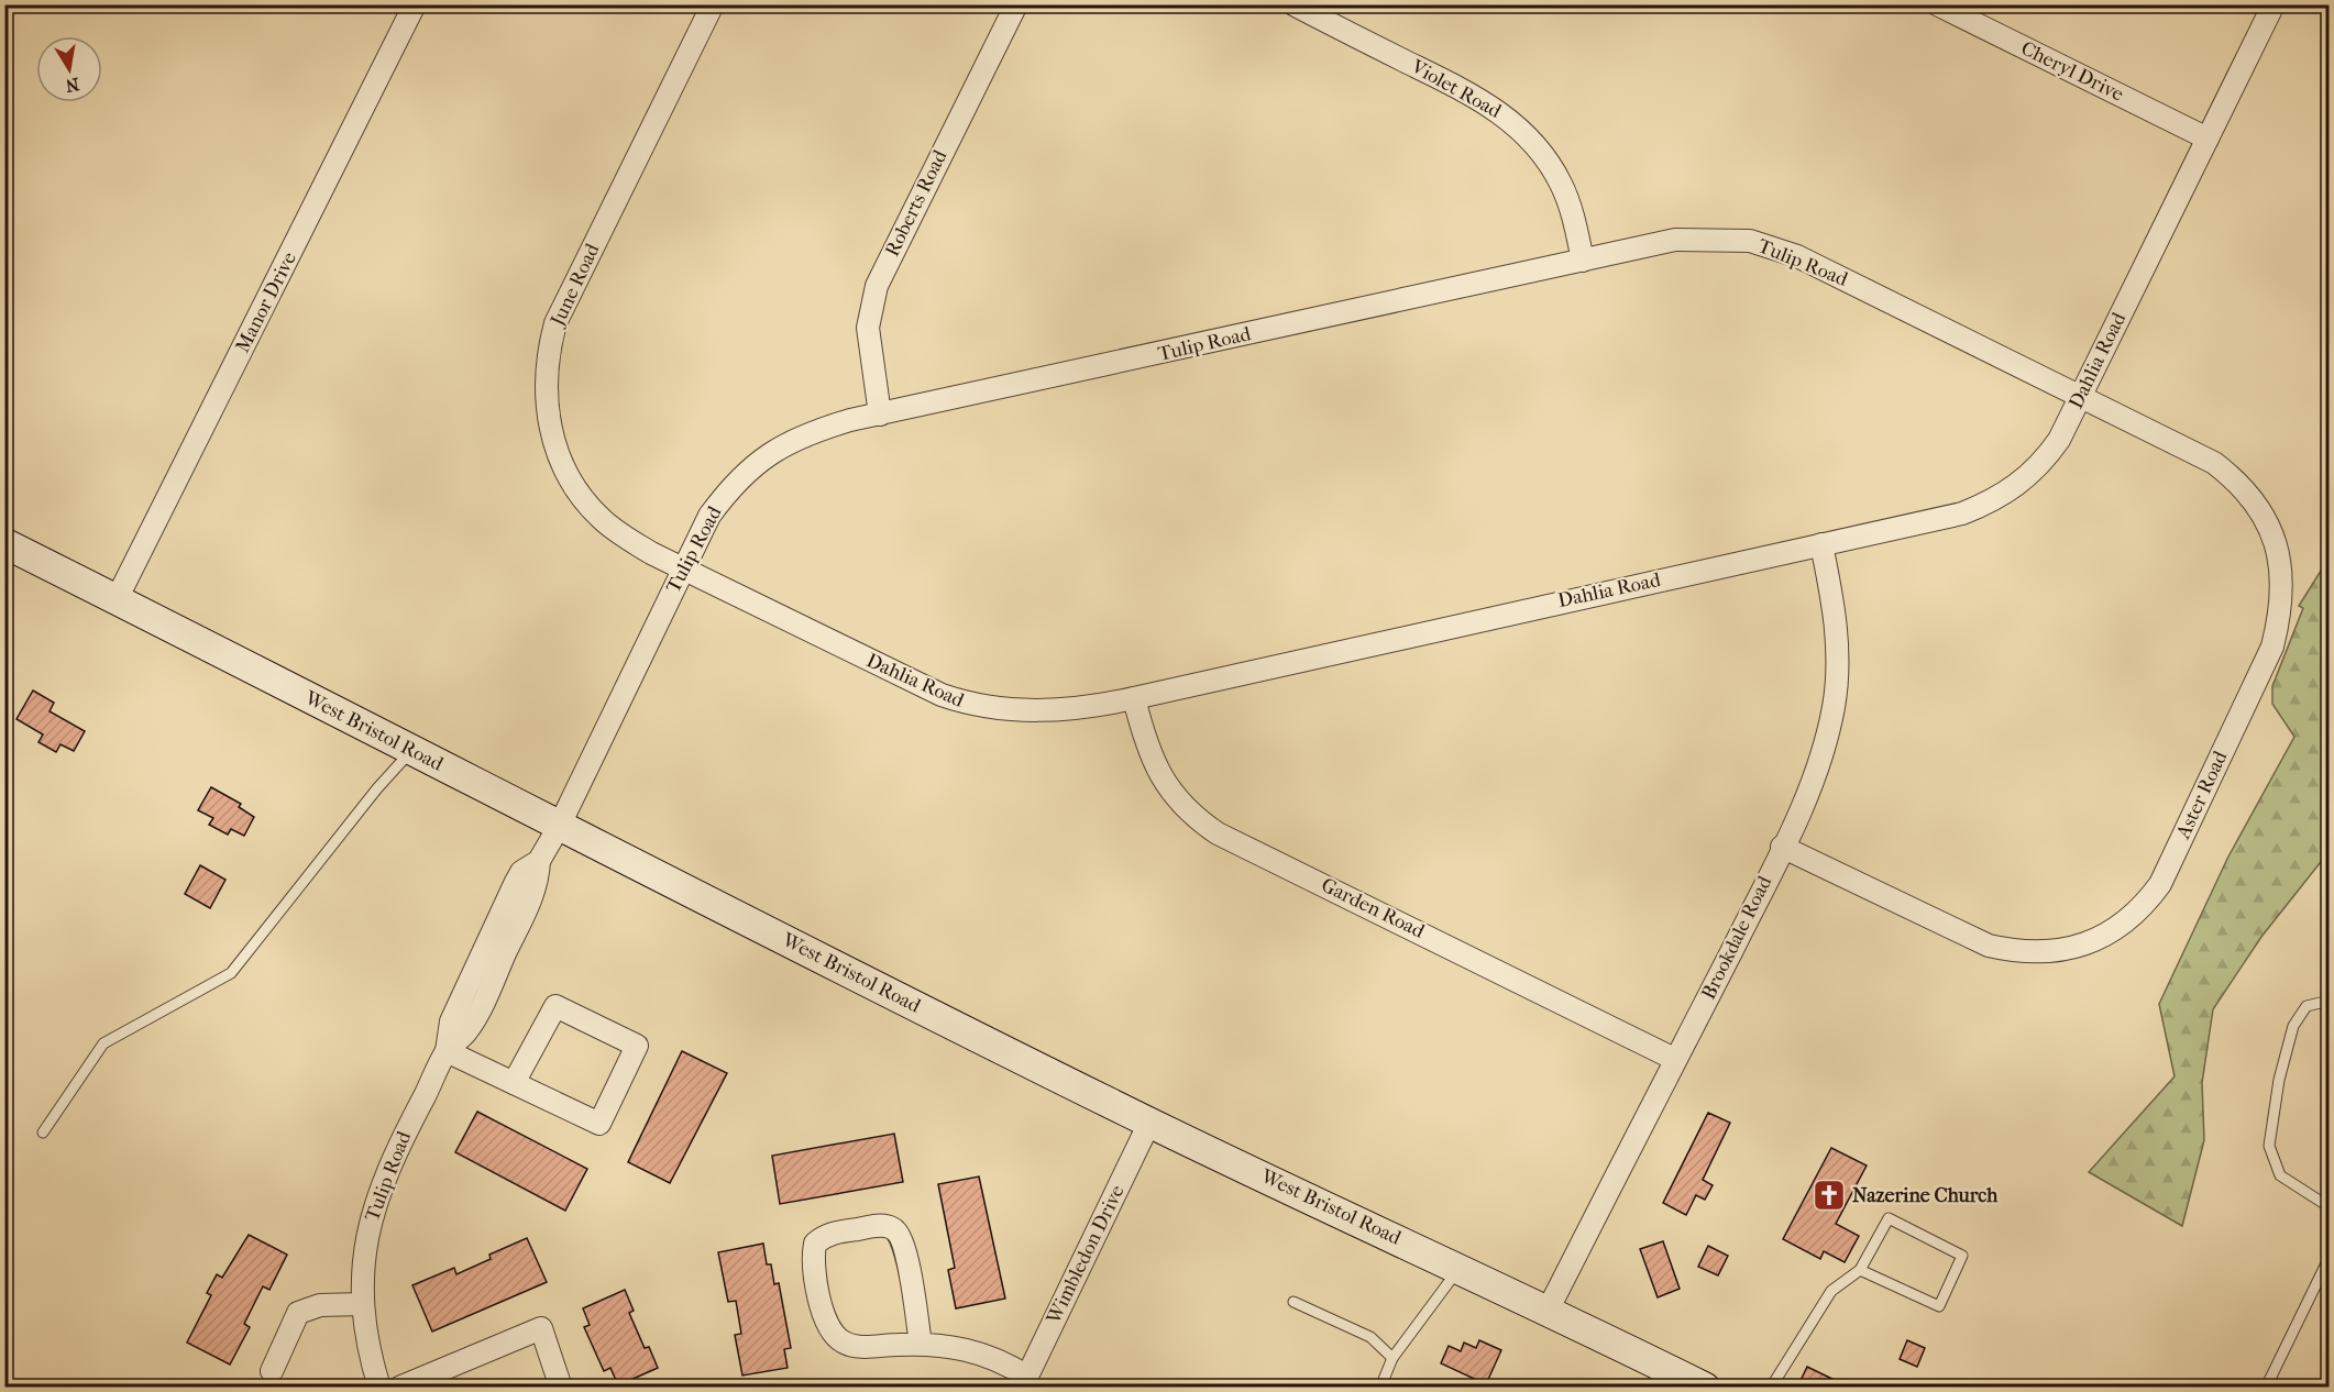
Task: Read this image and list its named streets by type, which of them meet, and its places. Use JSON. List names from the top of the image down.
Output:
{
  "streets": {
    "main road": ["West Bristol Road"],
    "street": [
      "Cheryl Drive",
      "Violet Road",
      "Roberts Road",
      "Tulip Road",
      "June Road",
      "Manor Drive",
      "Dahlia Road",
      "Aster Road",
      "Garden Road",
      "Brookdale Road",
      "Wimbledon Drive"
    ]
  },
  "crossings": [
    ["Cheryl Drive", "Dahlia Road"],
    ["Violet Road", "Tulip Road"],
    ["Roberts Road", "Tulip Road"],
    ["Tulip Road", "June Road"],
    ["Tulip Road", "Dahlia Road"],
    ["Tulip Road", "West Bristol Road"],
    ["Tulip Road", "Aster Road"],
    ["June Road", "Dahlia Road"],
    ["Manor Drive", "West Bristol Road"],
    ["Dahlia Road", "Aster Road"],
    ["Dahlia Road", "Garden Road"],
    ["Dahlia Road", "Brookdale Road"],
    ["West Bristol Road", "Brookdale Road"],
    ["West Bristol Road", "Wimbledon Drive"],
    ["Aster Road", "Brookdale Road"],
    ["Garden Road", "Brookdale Road"]
  ],
  "places": {
    "church": ["Nazerine Church"]
  },
  "north": "bottom"
}
